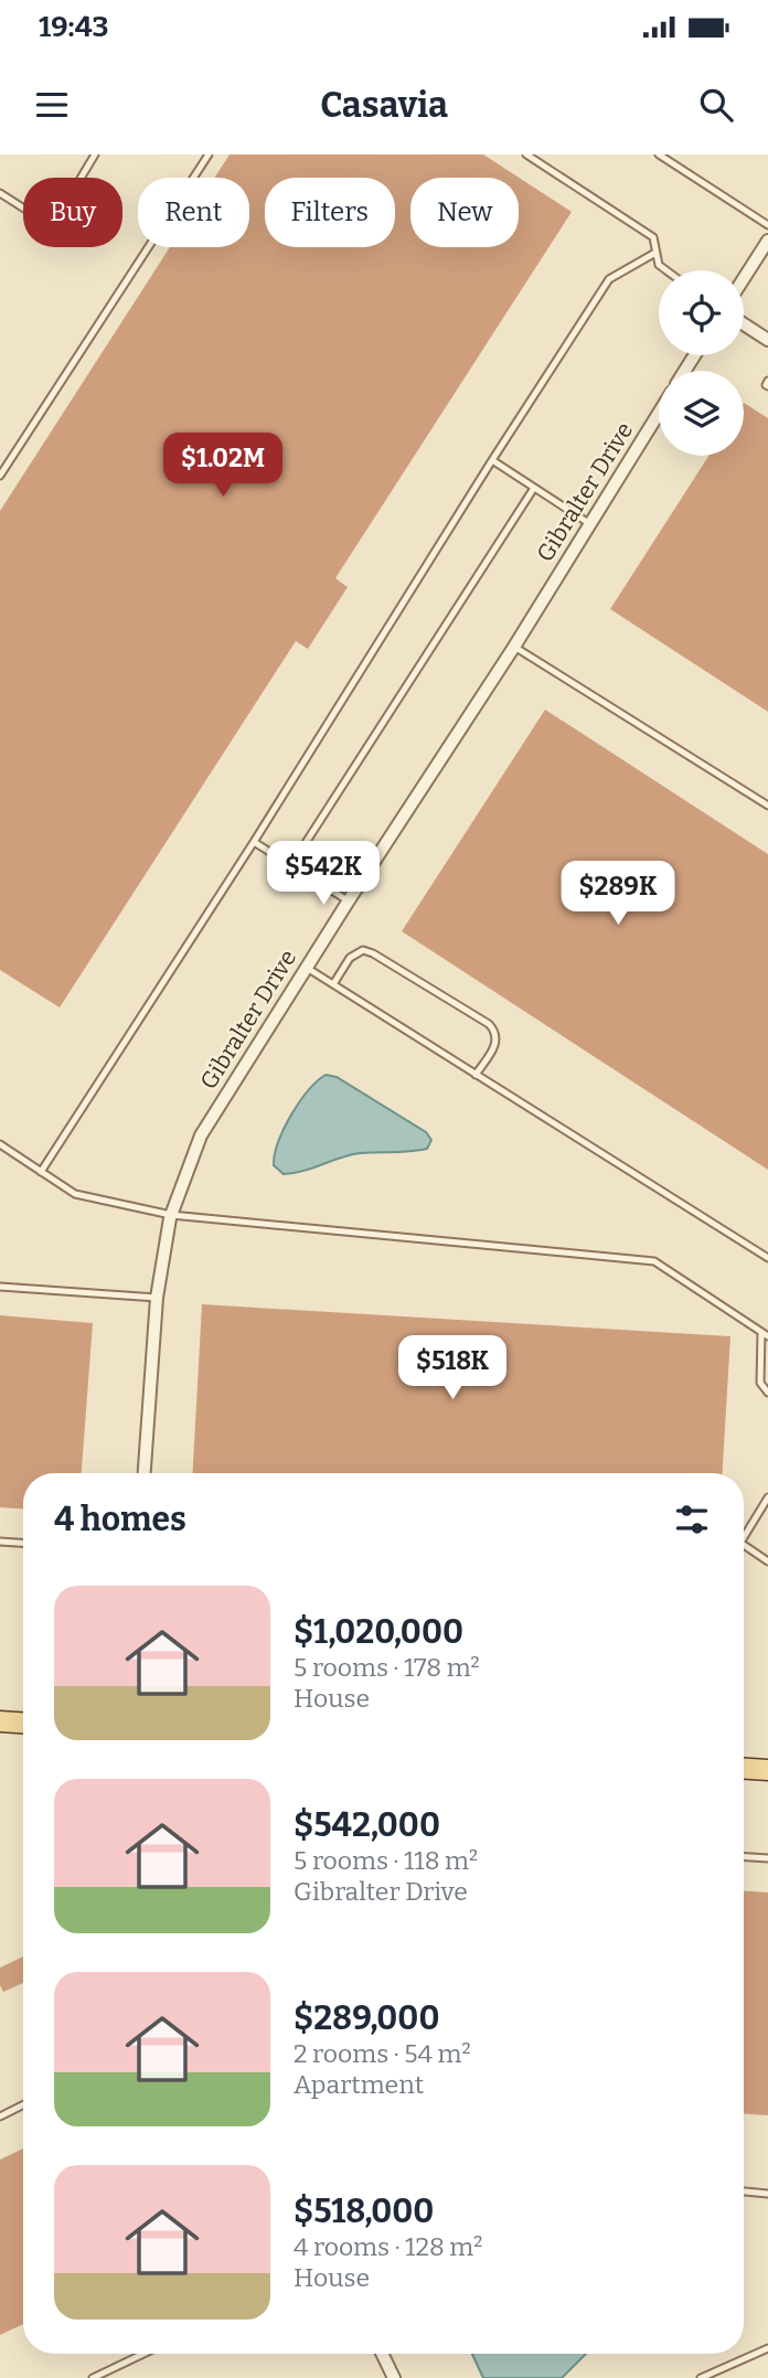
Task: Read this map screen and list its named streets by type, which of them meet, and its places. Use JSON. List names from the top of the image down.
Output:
{
  "streets": {
    "street": ["Gibralter Drive"]
  },
  "page": {
    "status": "19:43",
    "header": "Casavia",
    "chip": [
      "Buy",
      "Rent",
      "Filters",
      "New"
    ],
    "price": [
      "$1.02M",
      "$542K",
      "$289K",
      "$518K"
    ],
    "heading": "4 homes",
    "list": [
      {
        "name": "$1,020,000",
        "note": "5 rooms · 178 m² · House"
      },
      {
        "name": "$542,000",
        "note": "5 rooms · 118 m² · Gibralter Drive"
      },
      {
        "name": "$289,000",
        "note": "2 rooms · 54 m² · Apartment"
      },
      {
        "name": "$518,000",
        "note": "4 rooms · 128 m² · House"
      }
    ]
  }
}
